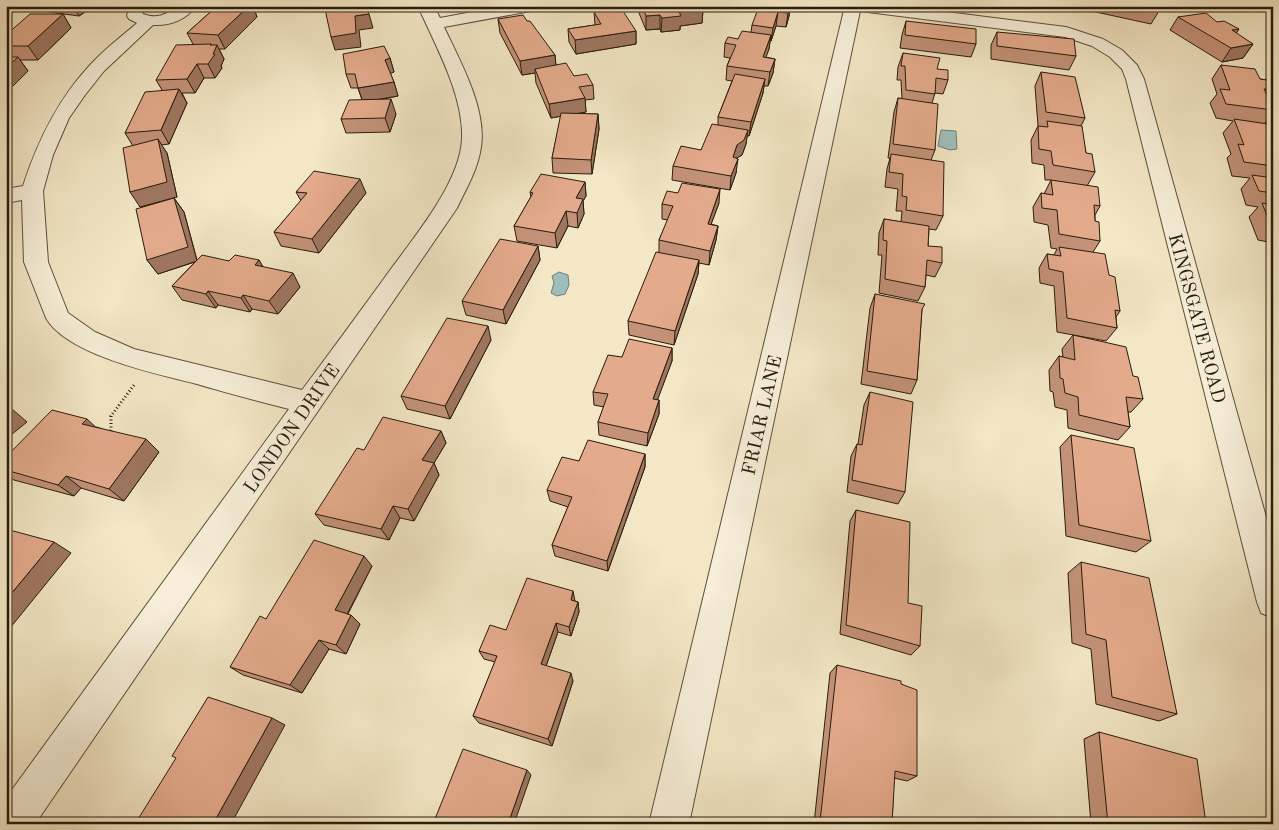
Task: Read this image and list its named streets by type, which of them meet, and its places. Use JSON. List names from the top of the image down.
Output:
{
  "streets": {
    "street": ["KINGSGATE ROAD", "FRIAR LANE", "LONDON DRIVE"]
  }
}
